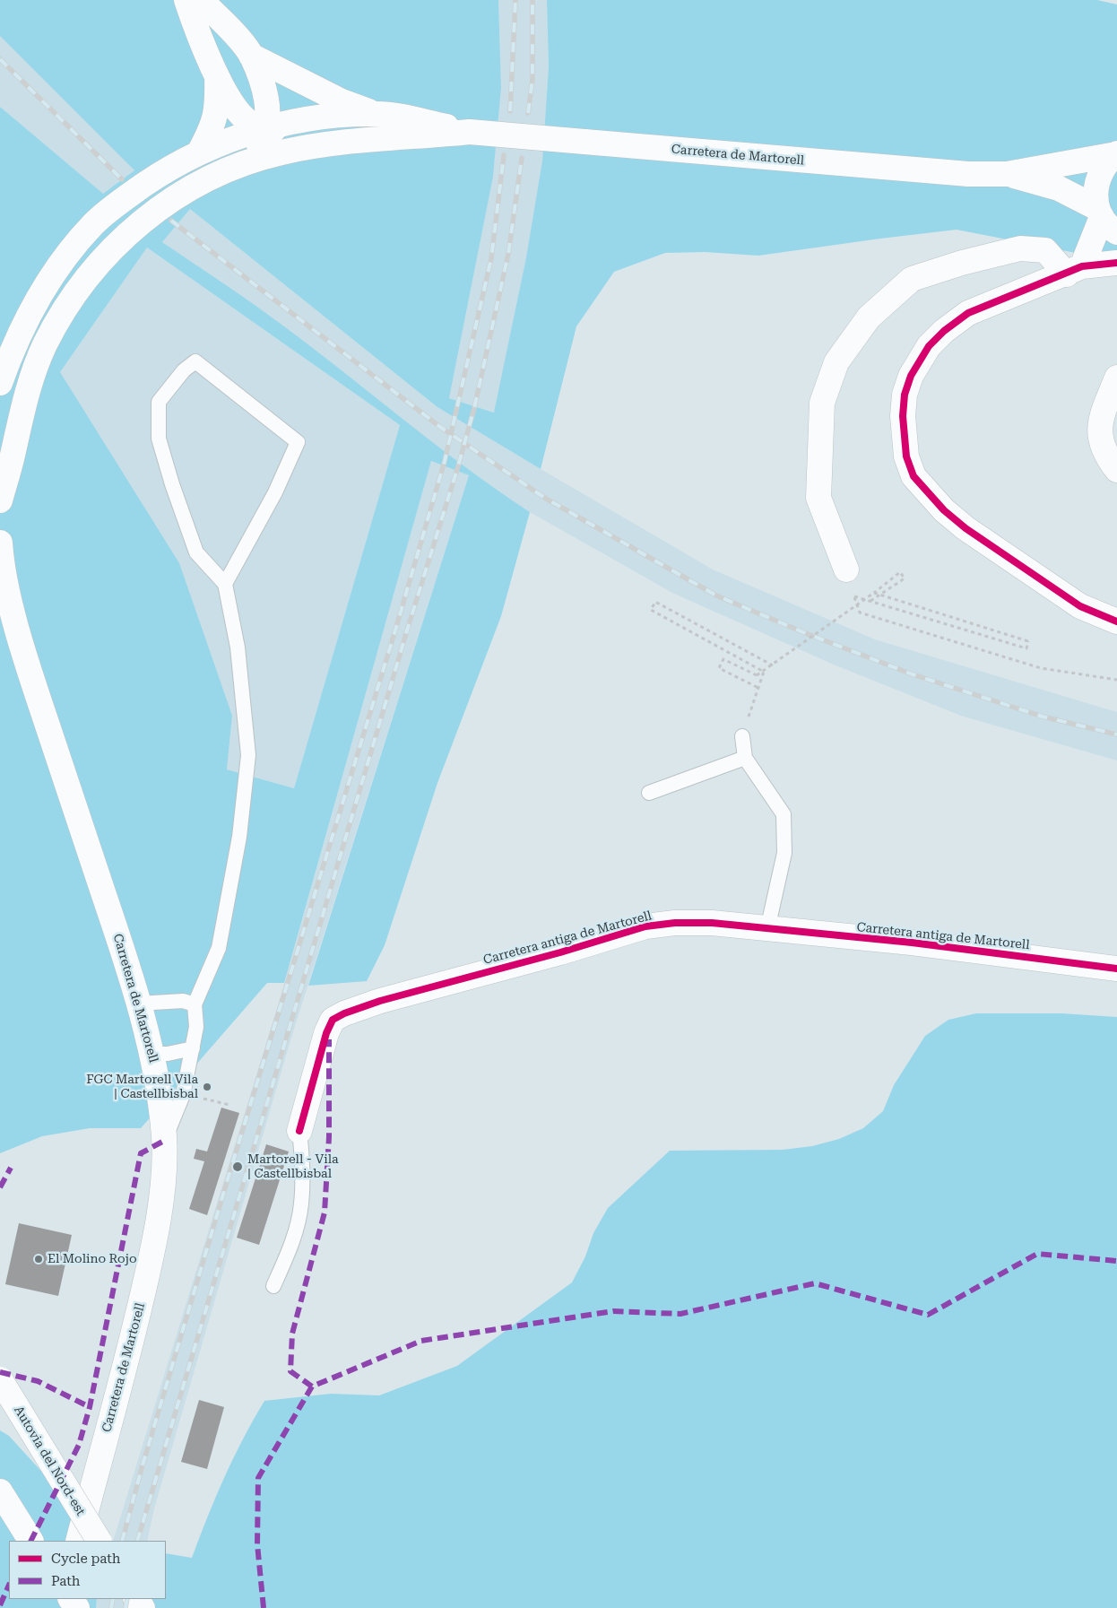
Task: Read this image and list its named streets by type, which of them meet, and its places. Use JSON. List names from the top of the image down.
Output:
{
  "streets": {
    "main road": ["Carretera de Martorell", "Carretera antiga de Martorell", "Autovia del Nord-est"]
  },
  "places": ["FGC Martorell Vila | Castellbisbal", "Martorell - Vila | Castellbisbal", "El Molino Rojo"],
  "legend": ["Cycle path", "Path"]
}
